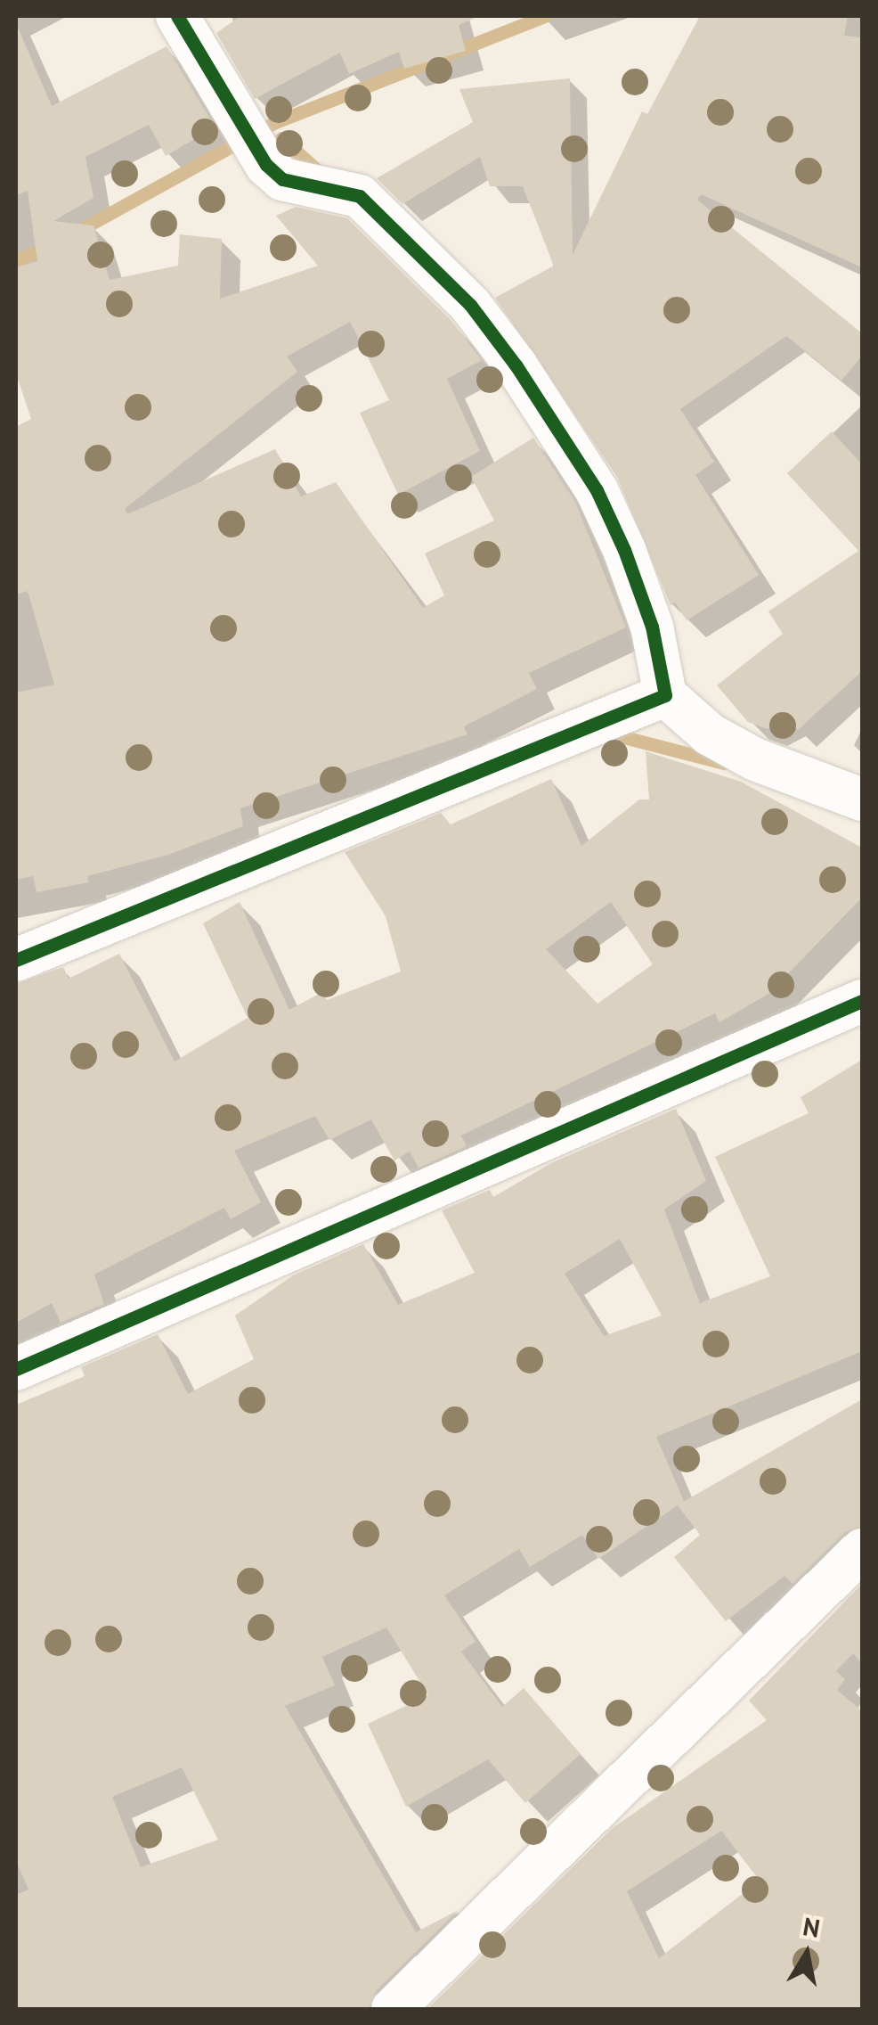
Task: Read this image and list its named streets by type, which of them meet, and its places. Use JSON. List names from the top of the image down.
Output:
{
  "north": "top"
}
